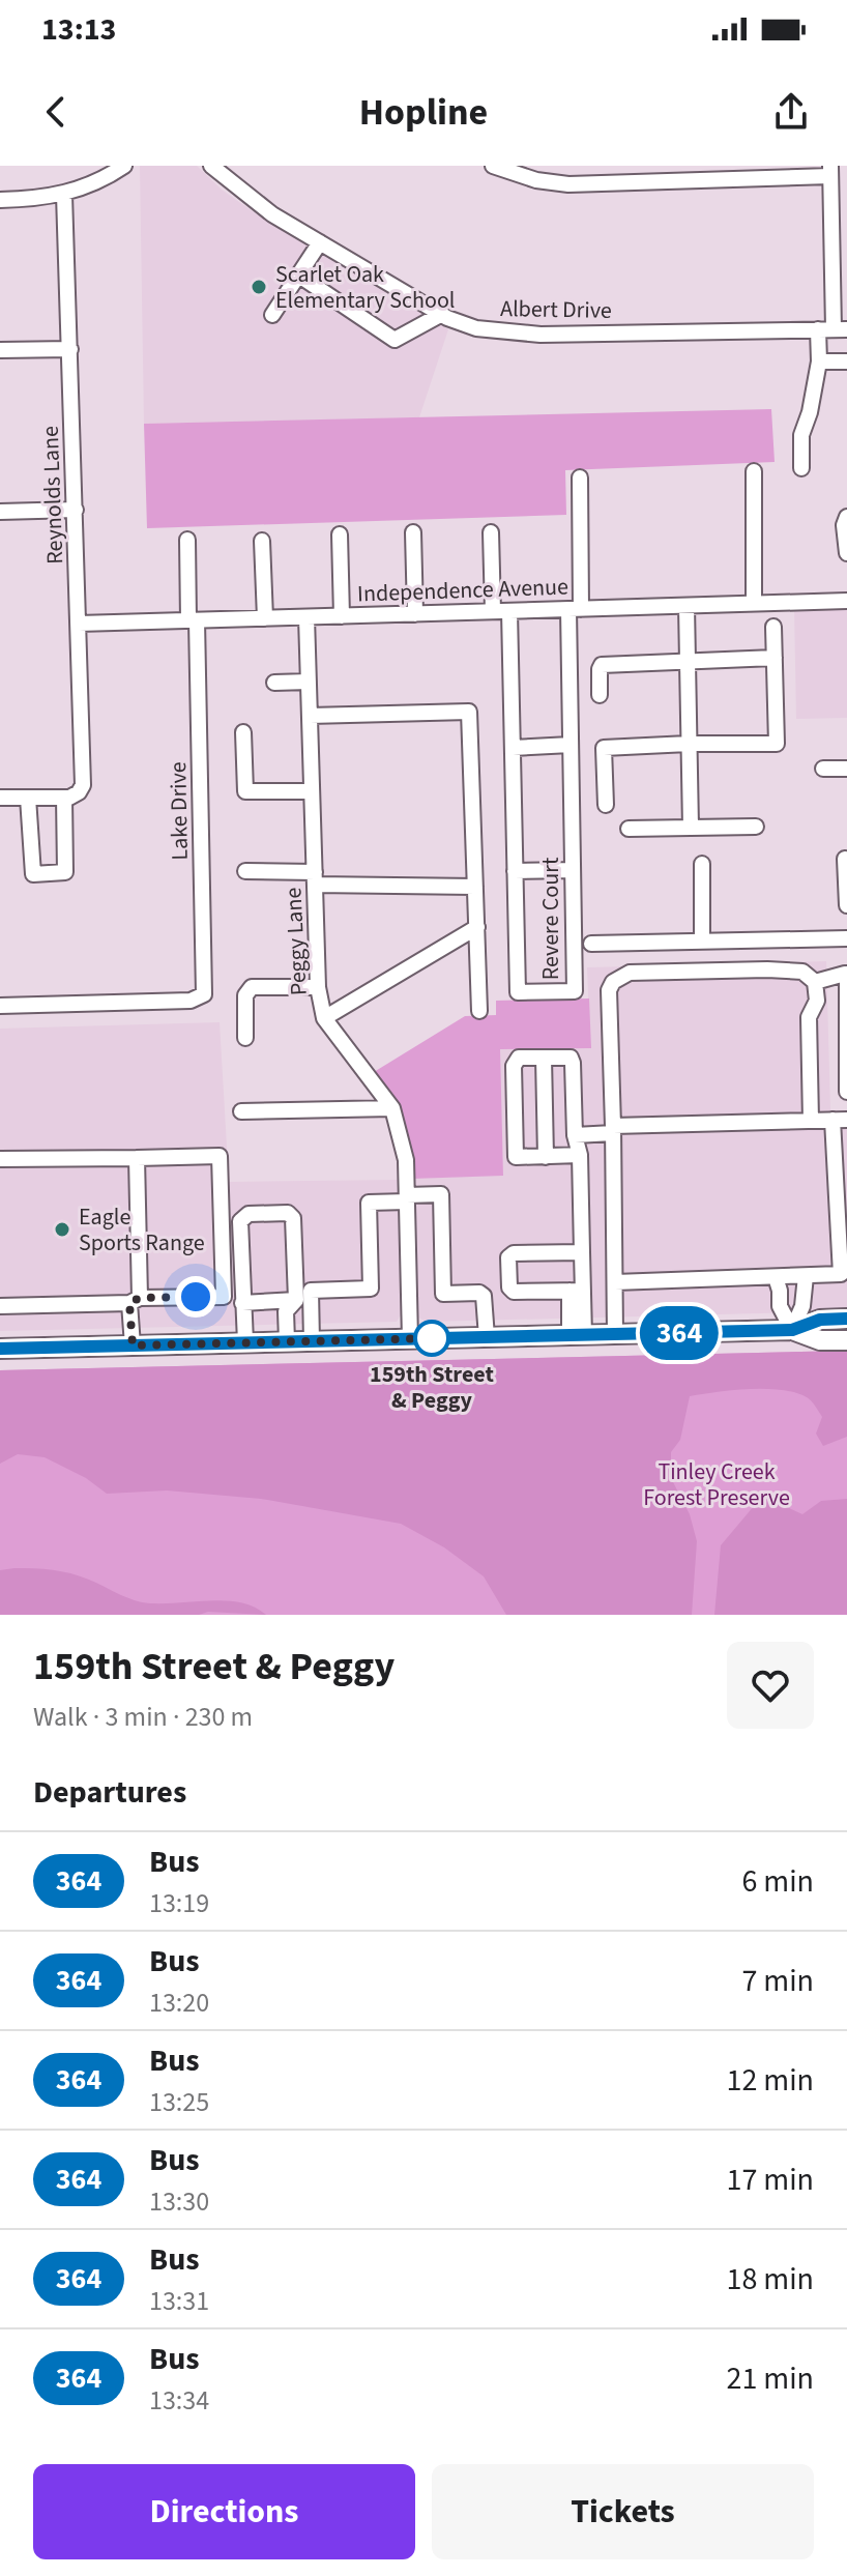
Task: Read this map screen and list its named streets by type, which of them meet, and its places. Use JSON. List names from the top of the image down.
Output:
{
  "streets": {
    "street": [
      "Albert Drive",
      "Reynolds Lane",
      "Independence Avenue",
      "Lake Drive",
      "Revere Court",
      "Peggy Lane"
    ]
  },
  "crossings": [
    ["Reynolds Lane", "Independence Avenue"],
    ["Independence Avenue", "Lake Drive"],
    ["Independence Avenue", "Revere Court"],
    ["Independence Avenue", "Peggy Lane"]
  ],
  "parks": ["Tinley Creek Forest Preserve"],
  "places": ["Scarlet Oak Elementary School", "Eagle Sports Range", "159th Street & Peggy"],
  "lines": ["bus line 364"],
  "page": {
    "status": "13:13",
    "header": "Hopline",
    "on_map": "364",
    "heading": [
      ["159th Street & Peggy", "Walk · 3 min · 230 m"],
      "Departures"
    ],
    "list": [
      {
        "mark": "364",
        "name": "Bus",
        "note": "13:19",
        "value": "6 min"
      },
      {
        "mark": "364",
        "name": "Bus",
        "note": "13:20",
        "value": "7 min"
      },
      {
        "mark": "364",
        "name": "Bus",
        "note": "13:25",
        "value": "12 min"
      },
      {
        "mark": "364",
        "name": "Bus",
        "note": "13:30",
        "value": "17 min"
      },
      {
        "mark": "364",
        "name": "Bus",
        "note": "13:31",
        "value": "18 min"
      },
      {
        "mark": "364",
        "name": "Bus",
        "note": "13:34",
        "value": "21 min"
      }
    ],
    "buttons": ["Directions", "Tickets"]
  }
}
